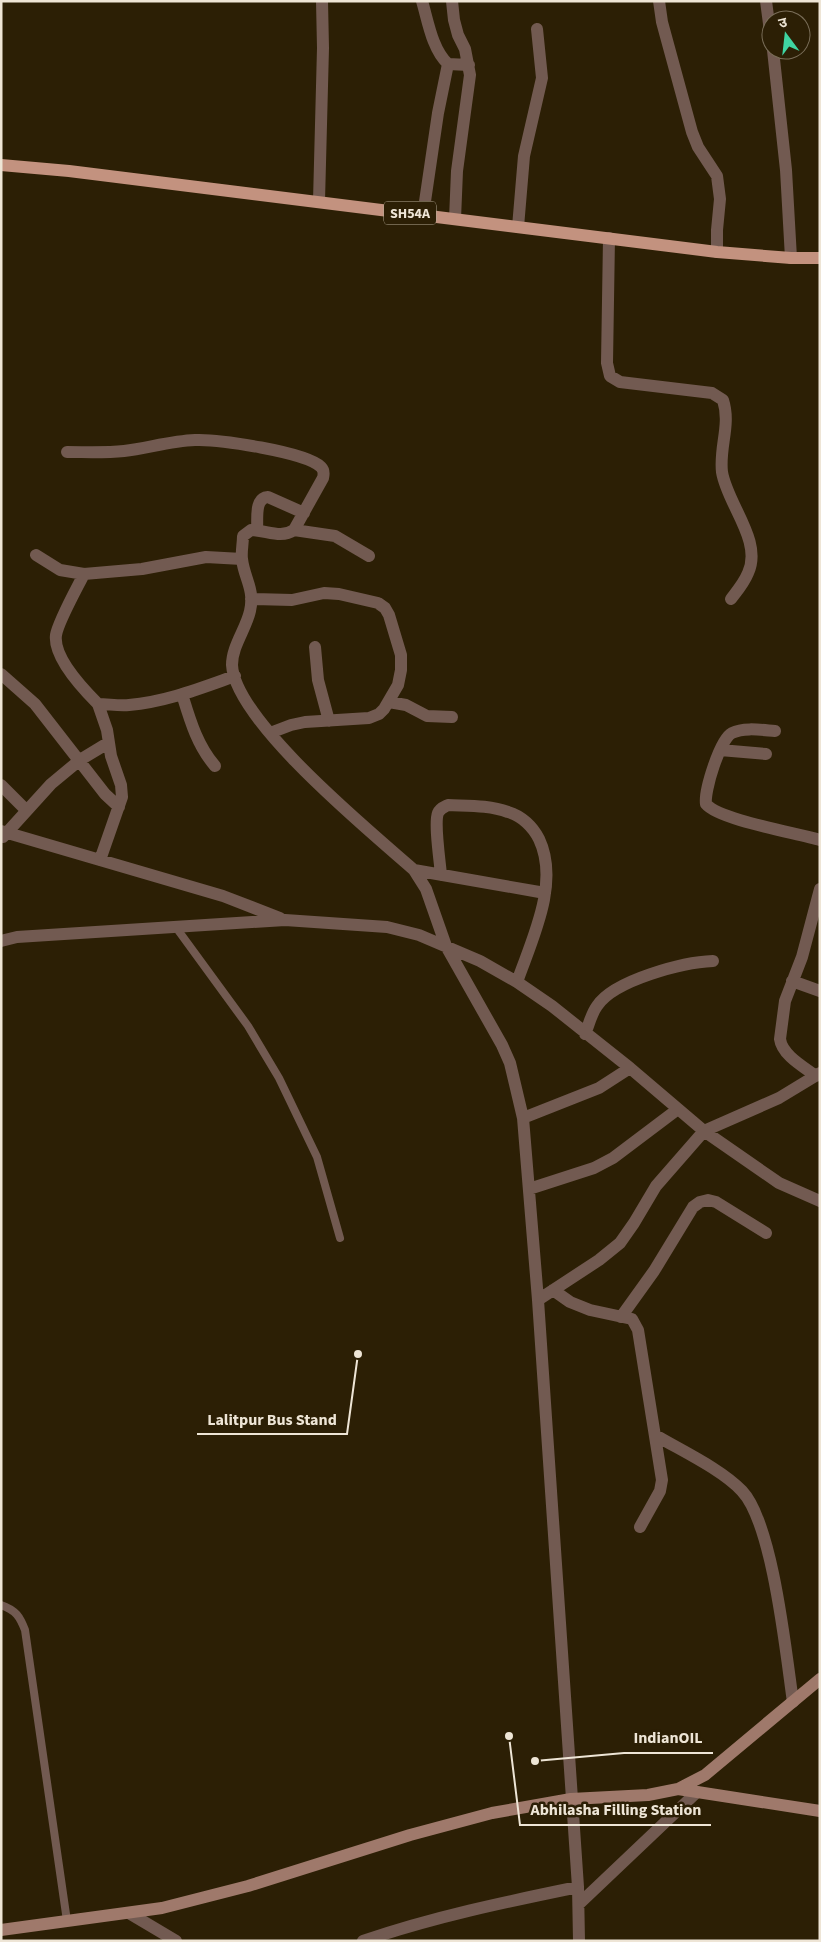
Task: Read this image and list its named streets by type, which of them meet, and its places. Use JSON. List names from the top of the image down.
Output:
{
  "streets": {
    "main road": ["SH54A"]
  },
  "places": ["Lalitpur Bus Stand", "Abhilasha Filling Station", "IndianOIL"],
  "north": "top"
}
